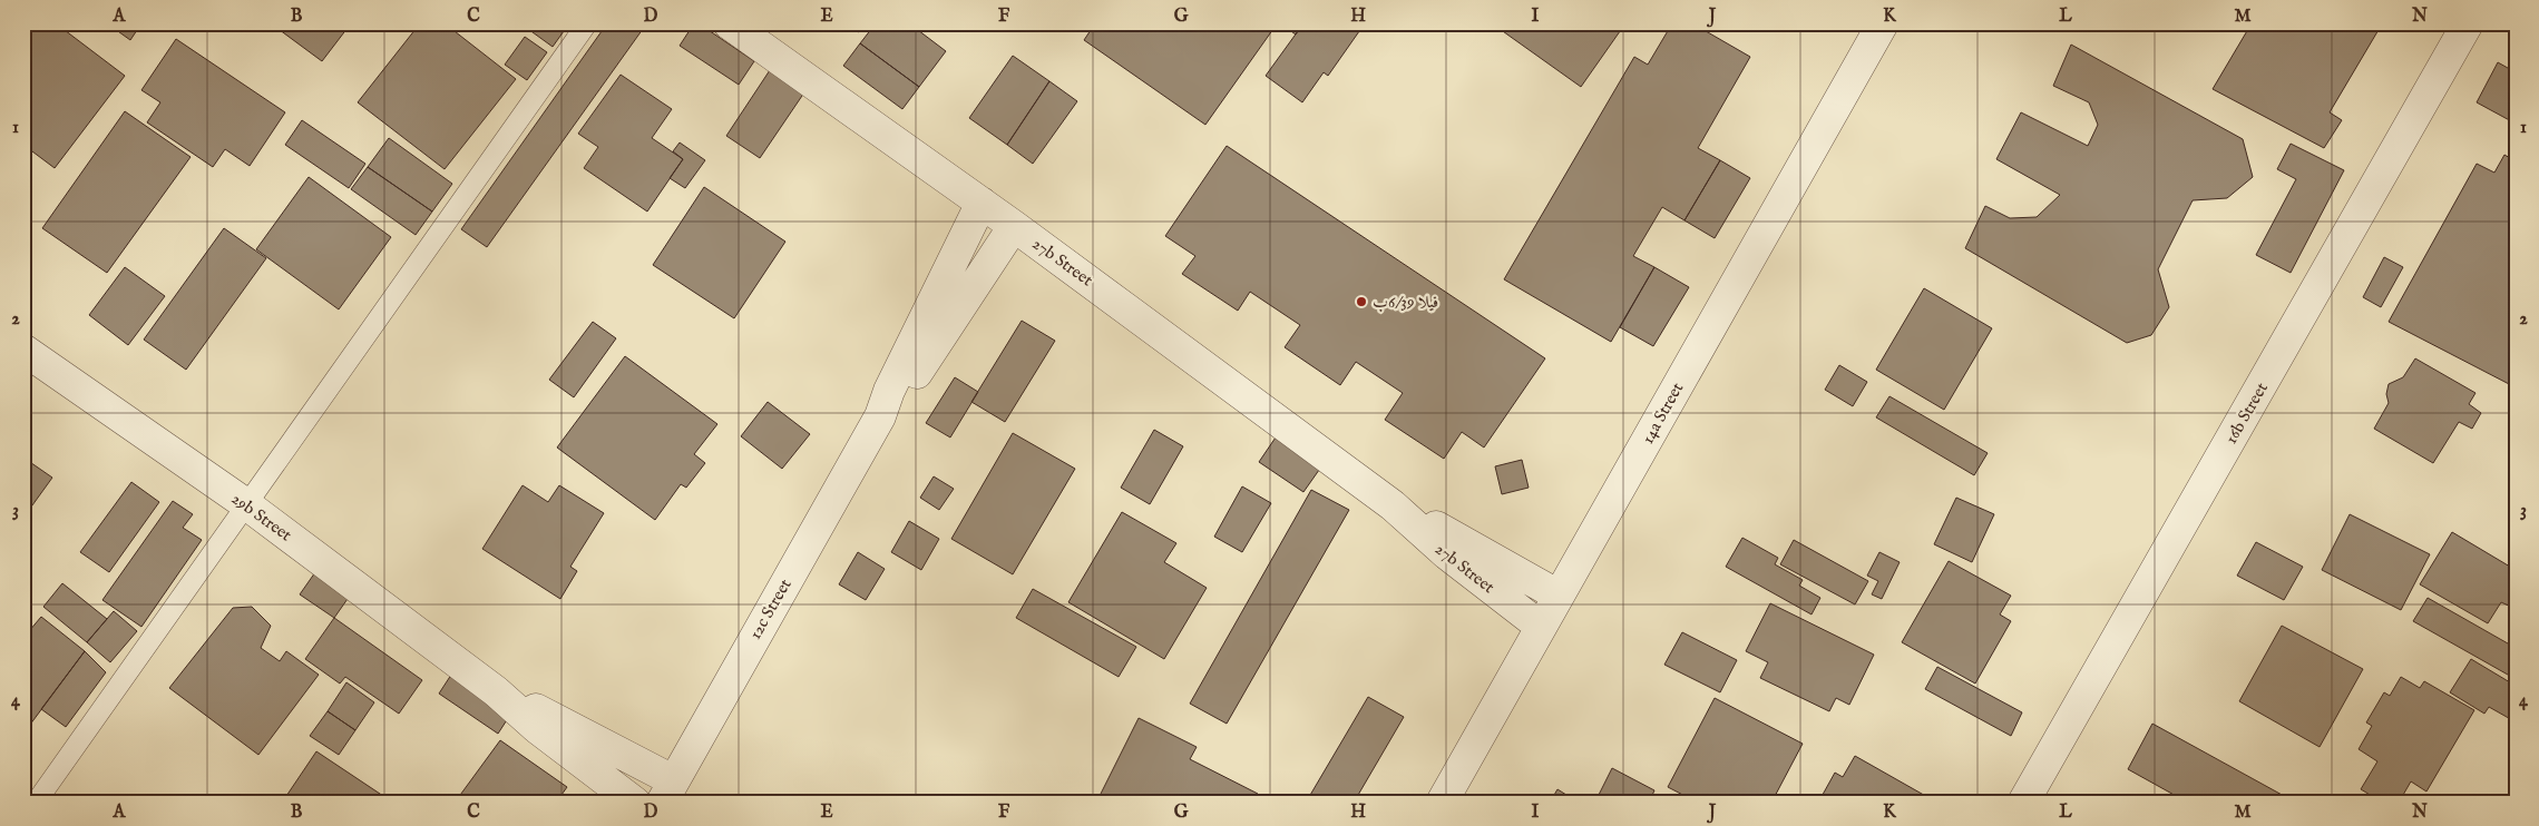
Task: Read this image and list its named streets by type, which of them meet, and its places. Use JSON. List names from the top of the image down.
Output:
{
  "streets": {
    "street": [
      "27b Street",
      "14a Street",
      "16b Street",
      "29b Street",
      "12c Street"
    ]
  },
  "crossings": [
    ["27b Street", "14a Street"],
    ["27b Street", "12c Street"],
    ["29b Street", "12c Street"]
  ],
  "places": ["فيلا 6/39ب"],
  "grid": {
    "columns": [
      "A",
      "B",
      "C",
      "D",
      "E",
      "F",
      "G",
      "H",
      "I",
      "J",
      "K",
      "L",
      "M",
      "N"
    ],
    "rows": [
      "1",
      "2",
      "3",
      "4"
    ]
  }
}
